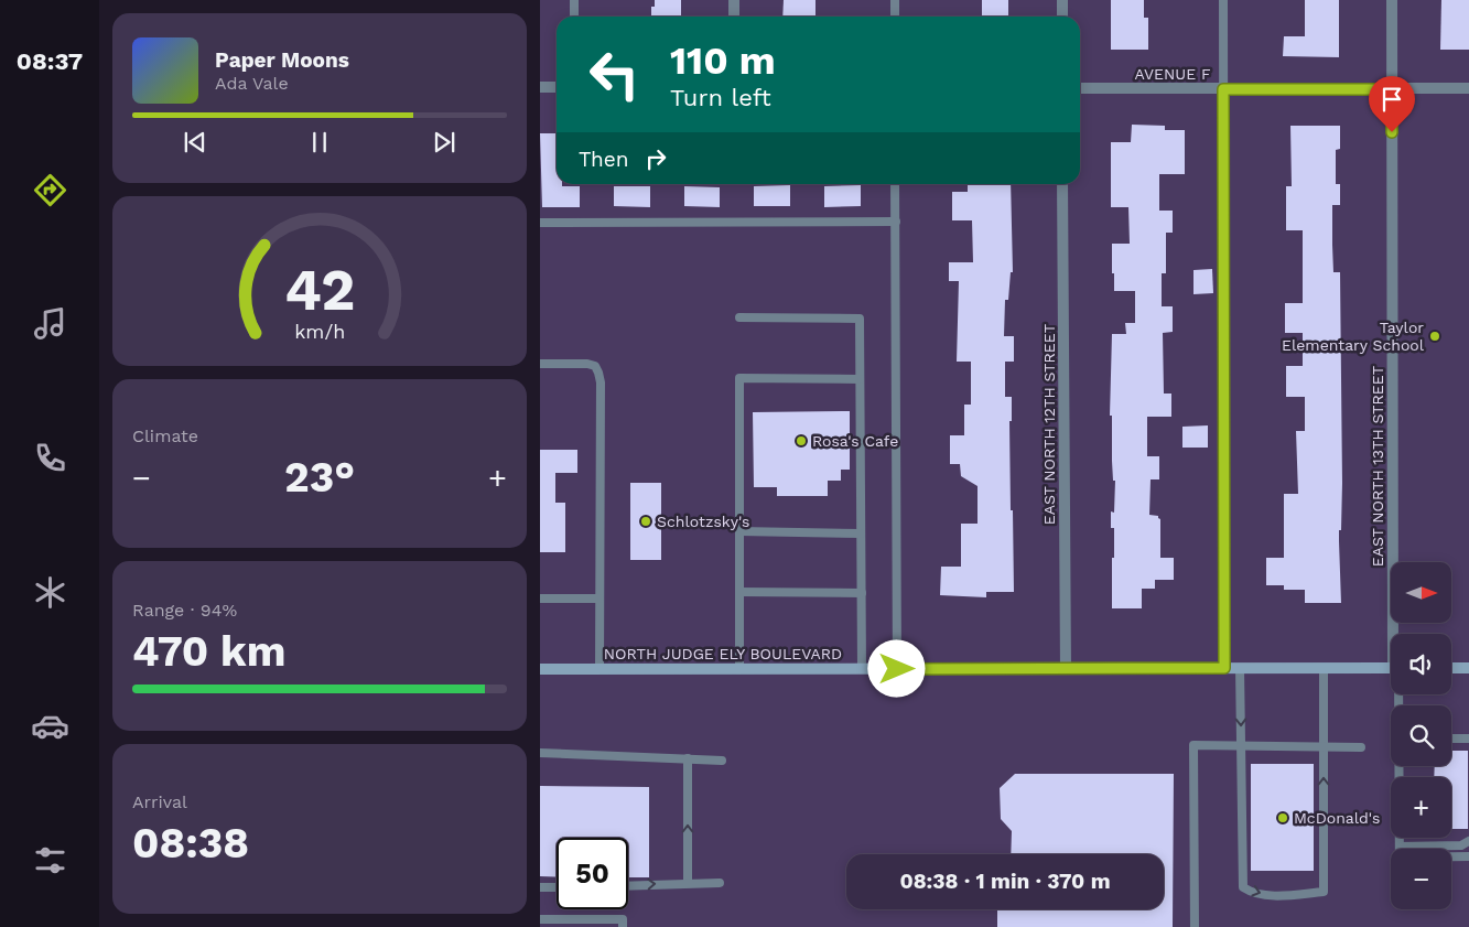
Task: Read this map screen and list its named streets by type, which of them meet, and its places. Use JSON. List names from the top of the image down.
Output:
{
  "streets": {
    "main road": ["NORTH JUDGE ELY BOULEVARD"],
    "street": ["AVENUE F", "EAST NORTH 12TH STREET", "EAST NORTH 13TH STREET"]
  },
  "crossings": [
    ["AVENUE F", "EAST NORTH 13TH STREET"],
    ["EAST NORTH 12TH STREET", "NORTH JUDGE ELY BOULEVARD"]
  ],
  "places": [
    "Taylor Elementary School",
    "Rosa's Cafe",
    "Schlotzsky's",
    "McDonald's"
  ],
  "north": "right",
  "page": {
    "tabs": "08:37",
    "turn": ["110 m", "Turn left"],
    "song": ["Paper Moons", "Ada Vale"],
    "then": "Then",
    "tile": [
      "Climate",
      ["Range · 94%", "470 km"],
      ["Arrival", "08:38"]
    ],
    "heat": ["−", "23°", "+"],
    "map_buttons": ["+", "−"],
    "limit": "50",
    "trip": "08:38 · 1 min · 370 m",
    "gauge": ["42", "km/h"]
  }
}
